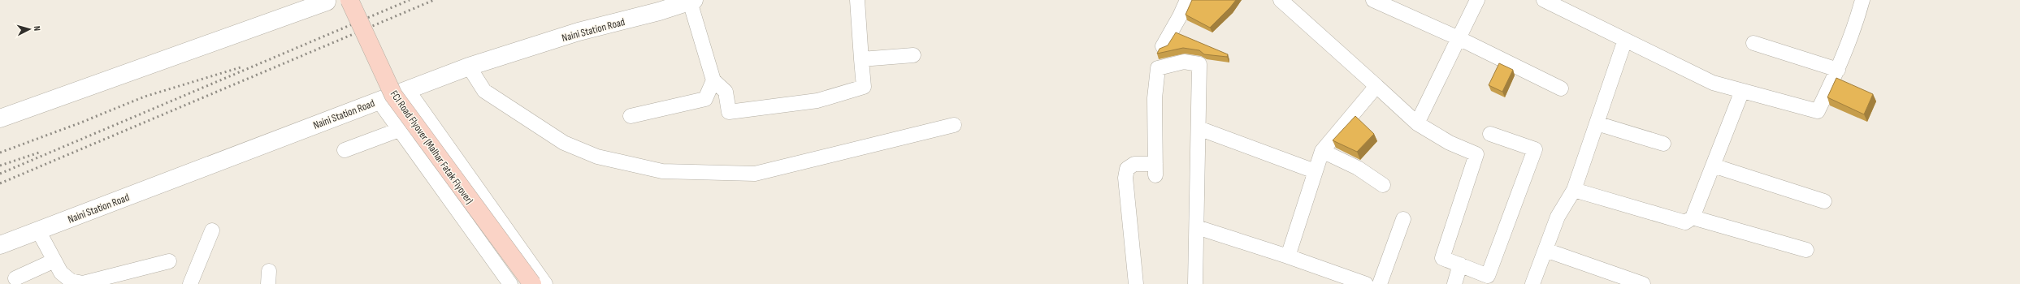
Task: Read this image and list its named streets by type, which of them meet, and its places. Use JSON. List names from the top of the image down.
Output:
{
  "streets": {
    "main road": ["FCI Road Flyover (Malhar Fatak Flyover)"],
    "street": ["Naini Station Road"]
  },
  "north": "right"
}
